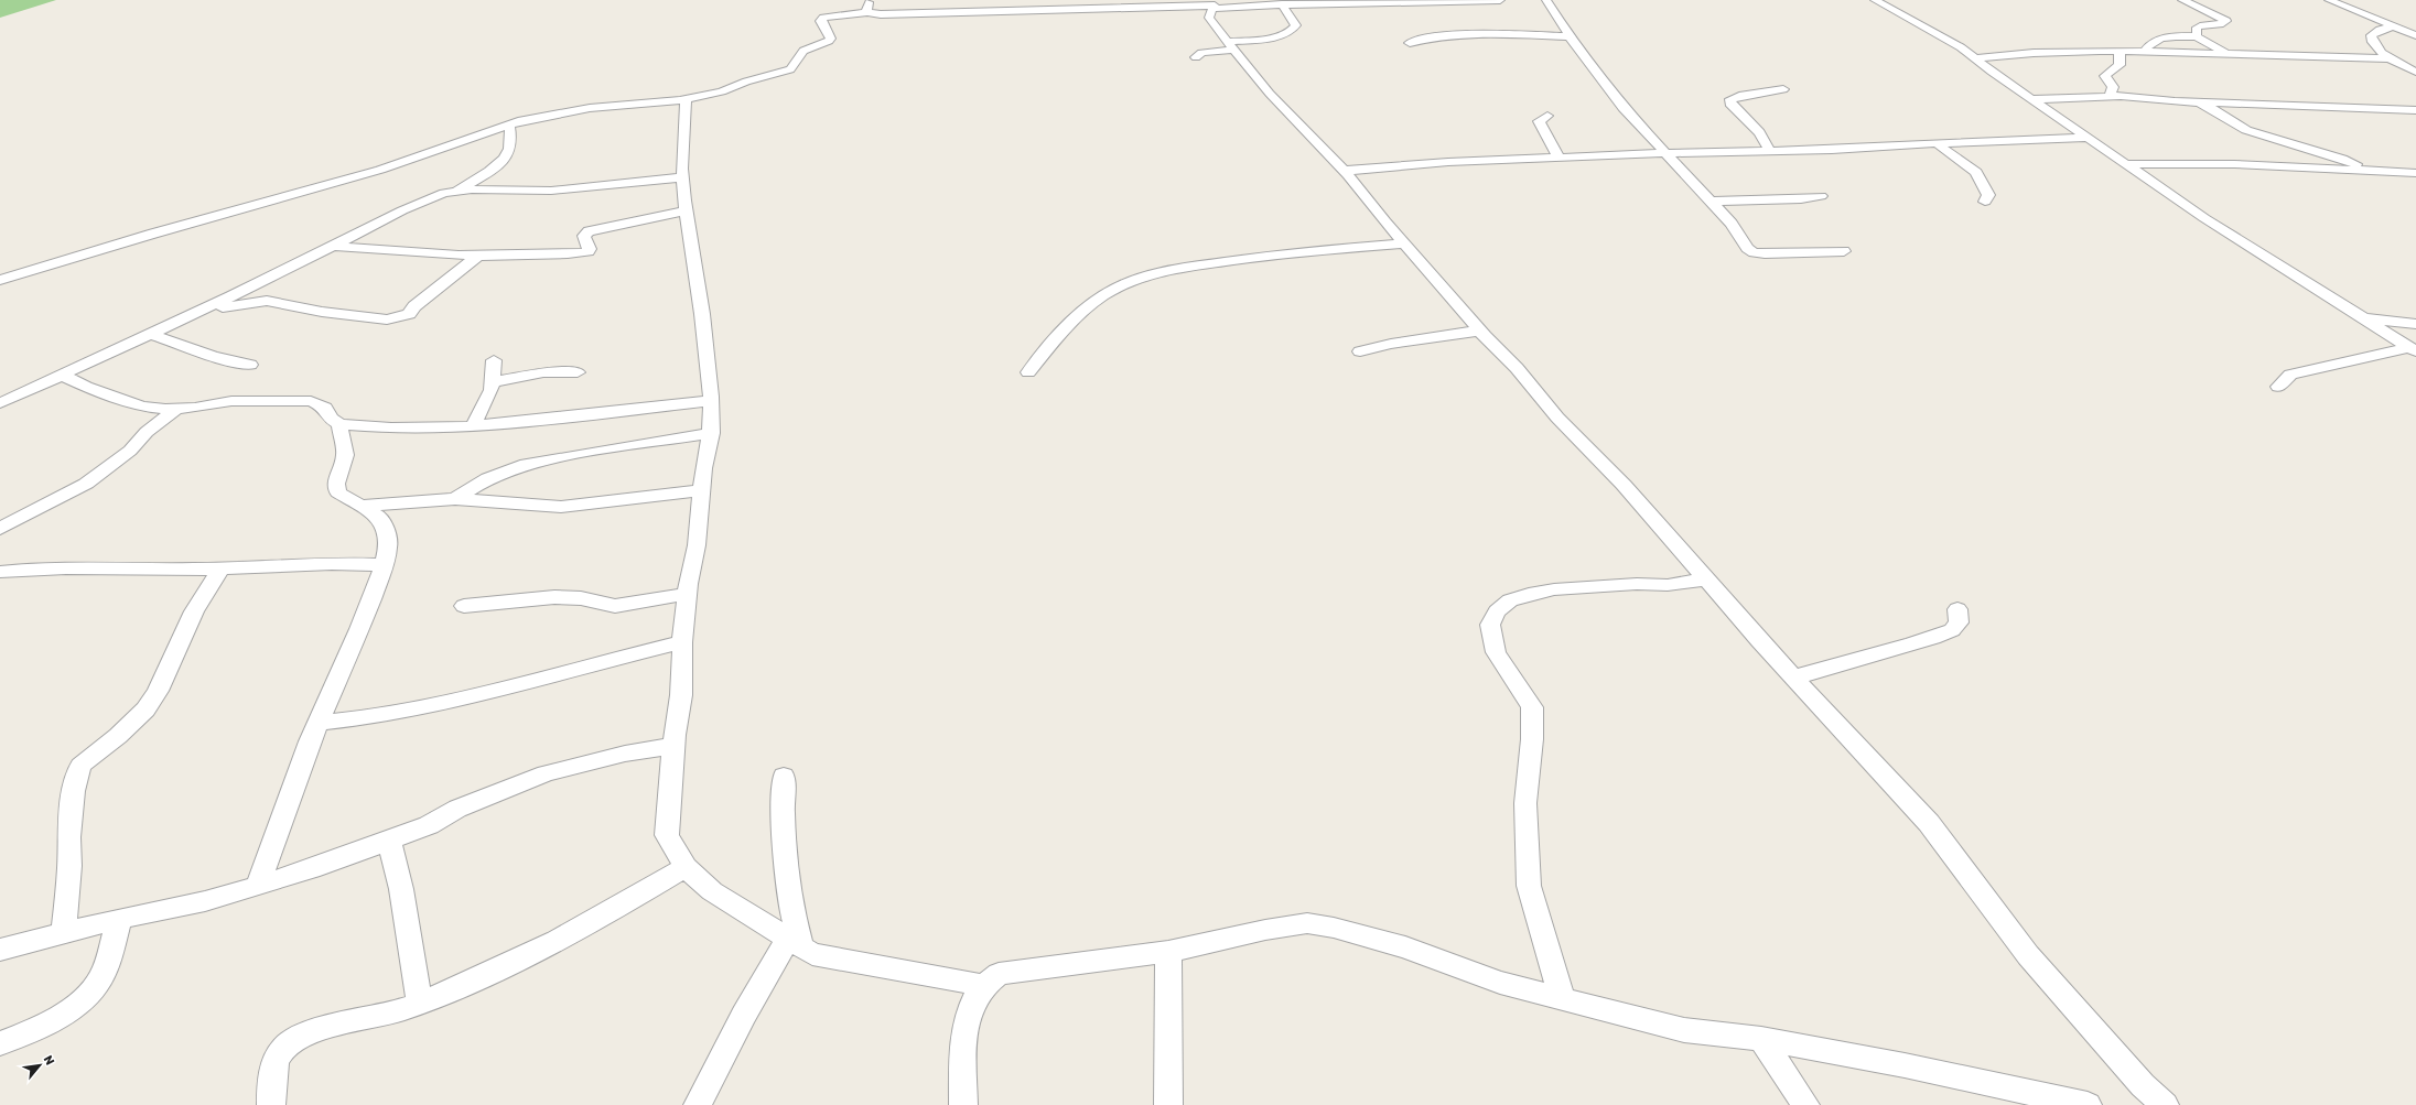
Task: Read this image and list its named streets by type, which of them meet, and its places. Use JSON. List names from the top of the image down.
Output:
{
  "north": "top right"
}
